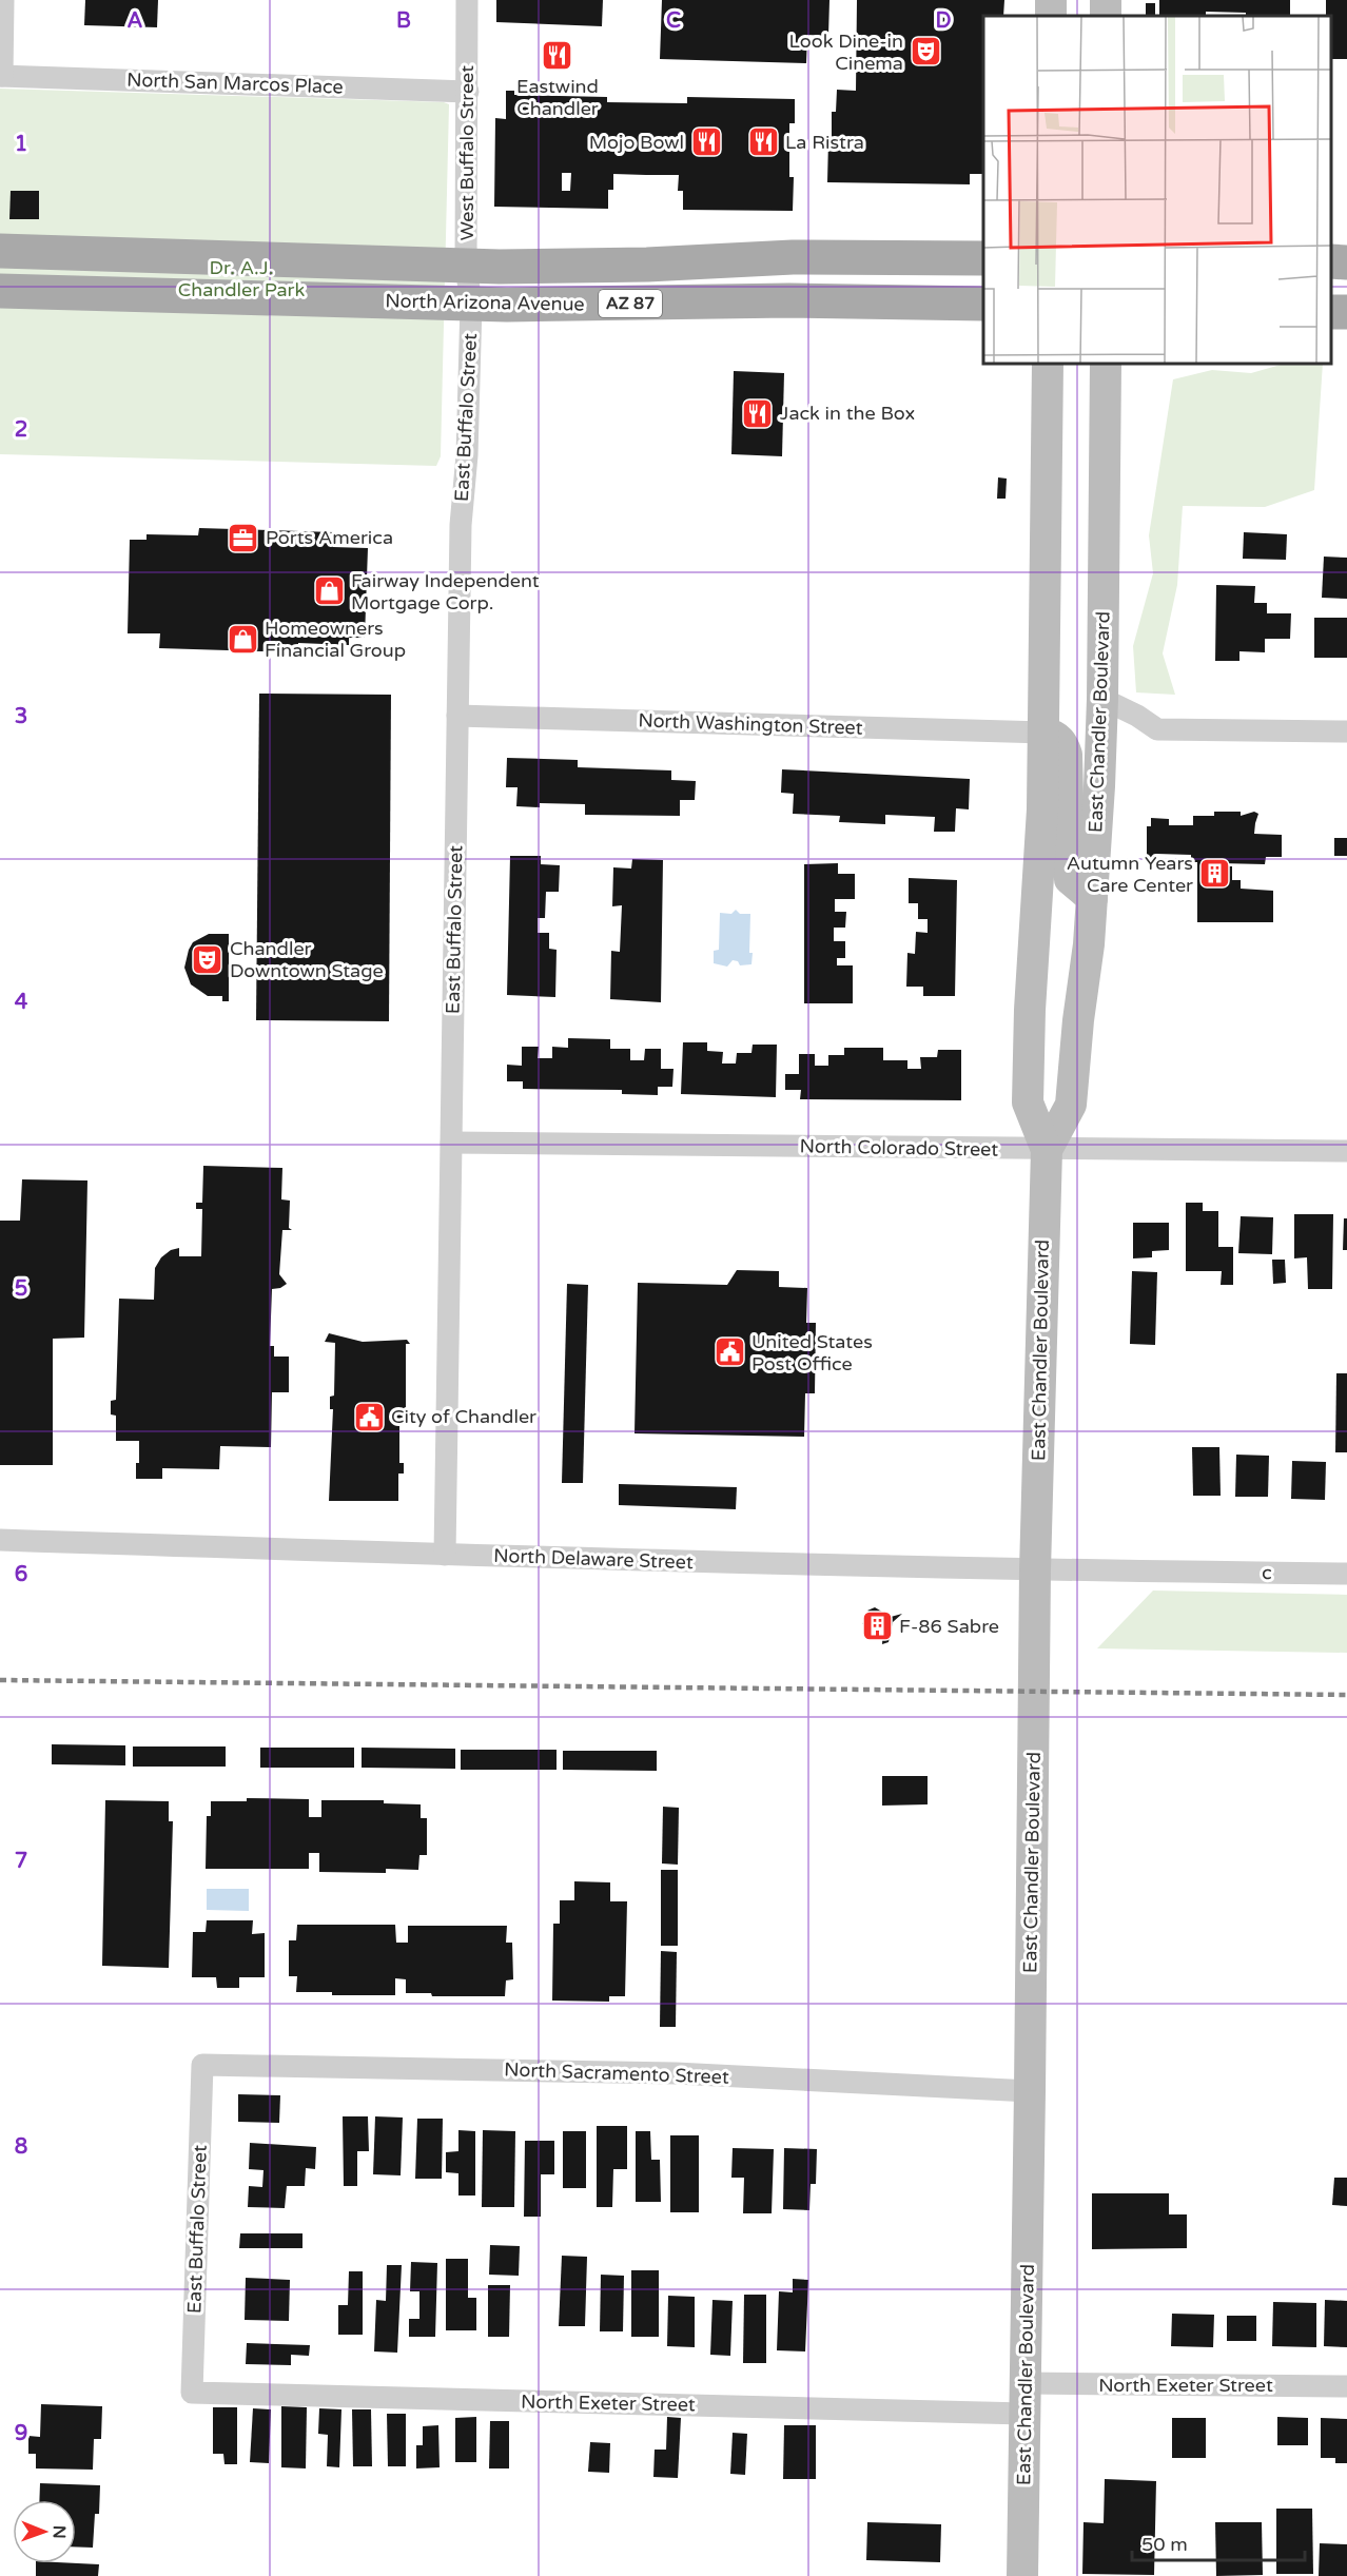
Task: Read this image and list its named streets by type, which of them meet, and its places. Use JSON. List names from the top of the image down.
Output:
{
  "streets": {
    "main road": ["North Arizona Avenue", "AZ 87", "East Chandler Boulevard"],
    "street": [
      "North San Marcos Place",
      "West Buffalo Street",
      "East Buffalo Street",
      "North Washington Street",
      "North Colorado Street",
      "North Delaware Street",
      "c",
      "North Sacramento Street",
      "North Exeter Street"
    ]
  },
  "crossings": [
    ["North San Marcos Place", "West Buffalo Street"],
    ["West Buffalo Street", "North Arizona Avenue"],
    ["West Buffalo Street", "East Buffalo Street"],
    ["North Arizona Avenue", "East Buffalo Street"],
    ["East Buffalo Street", "North Washington Street"],
    ["East Buffalo Street", "North Colorado Street"],
    ["East Buffalo Street", "North Delaware Street"],
    ["East Buffalo Street", "North Sacramento Street"],
    ["East Buffalo Street", "North Exeter Street"],
    ["East Chandler Boulevard", "North Washington Street"],
    ["East Chandler Boulevard", "North Colorado Street"],
    ["East Chandler Boulevard", "North Delaware Street"],
    ["East Chandler Boulevard", "North Sacramento Street"],
    ["East Chandler Boulevard", "North Exeter Street"],
    ["North Delaware Street", "c"]
  ],
  "parks": ["Dr. A.J. Chandler Park"],
  "places": {
    "theatre": ["Look Dine-in Cinema", "Chandler Downtown Stage"],
    "restaurant": [
      "Eastwind Chandler",
      "Mojo Bowl",
      "La Ristra",
      "Jack in the Box"
    ],
    "office": ["Ports America"],
    "shop": ["Fairway Independent Mortgage Corp.", "Homeowners Financial Group"],
    "building": ["Autumn Years Care Center", "F-86 Sabre"],
    "public building": ["United States Post Office", "City of Chandler"]
  },
  "scale_bar": "50 m",
  "north": "right",
  "grid": {
    "columns": [
      "A",
      "B",
      "C",
      "D"
    ],
    "rows": [
      "1",
      "2",
      "3",
      "4",
      "5",
      "6",
      "7",
      "8",
      "9"
    ]
  }
}
